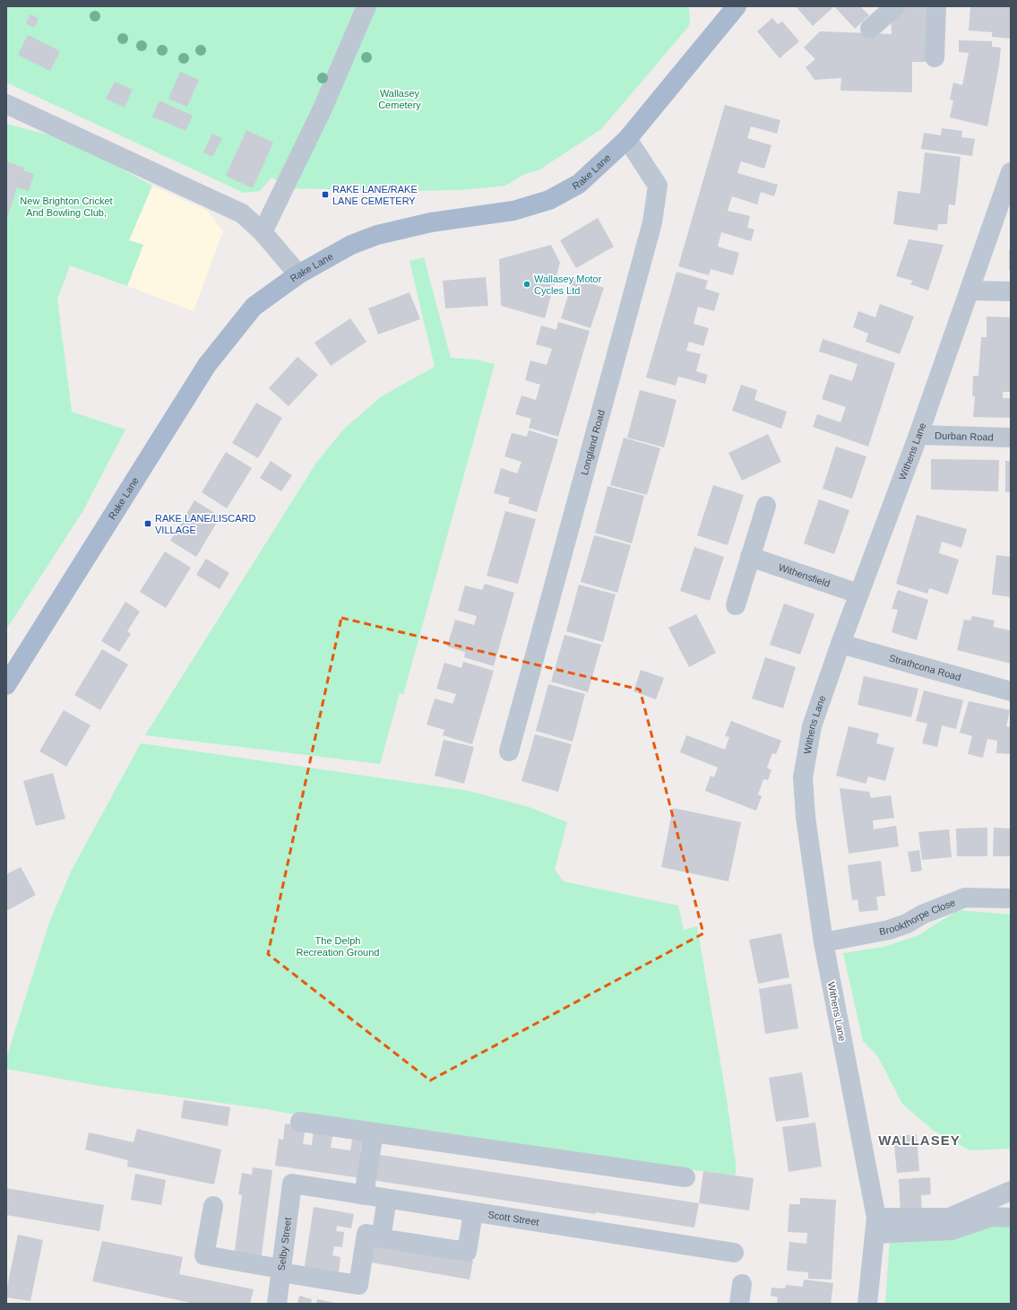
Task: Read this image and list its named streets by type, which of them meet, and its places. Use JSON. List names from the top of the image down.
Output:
{
  "streets": {
    "main road": ["Rake Lane"],
    "street": [
      "Durban Road",
      "Longland Road",
      "Withens Lane",
      "Withensfield",
      "Strathcona Road",
      "Brookthorpe Close",
      "Scott Street",
      "Selby Street"
    ]
  },
  "crossings": [
    ["Rake Lane", "Longland Road"],
    ["Durban Road", "Withens Lane"],
    ["Withens Lane", "Withensfield"],
    ["Withens Lane", "Strathcona Road"],
    ["Withens Lane", "Brookthorpe Close"],
    ["Scott Street", "Selby Street"]
  ],
  "districts": ["WALLASEY"],
  "parks": ["Wallasey Cemetery", "New Brighton Cricket And Bowling Club,", "The Delph Recreation Ground"],
  "places": {
    "transit": ["RAKE LANE/RAKE LANE CEMETERY", "RAKE LANE/LISCARD VILLAGE"],
    "other": ["Wallasey Motor Cycles Ltd"]
  }
}
